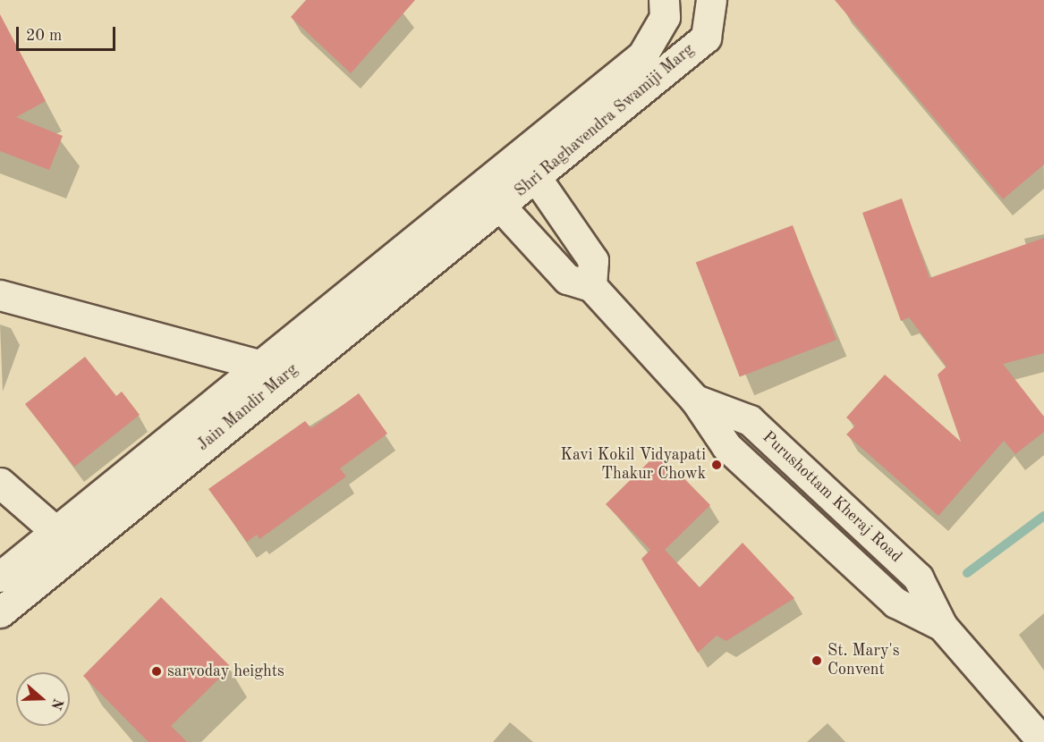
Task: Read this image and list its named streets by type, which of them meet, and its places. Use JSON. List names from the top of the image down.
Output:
{
  "streets": {
    "street": ["Shri Raghavendra Swamiji Marg", "Jain Mandir Marg", "Purushottam Kheraj Road"]
  },
  "crossings": [
    ["Shri Raghavendra Swamiji Marg", "Jain Mandir Marg"],
    ["Shri Raghavendra Swamiji Marg", "Purushottam Kheraj Road"],
    ["Jain Mandir Marg", "Purushottam Kheraj Road"]
  ],
  "places": ["Kavi Kokil Vidyapati Thakur Chowk", "St. Mary's Convent", "sarvoday heights"],
  "scale_bar": "20 m",
  "north": "right"
}
